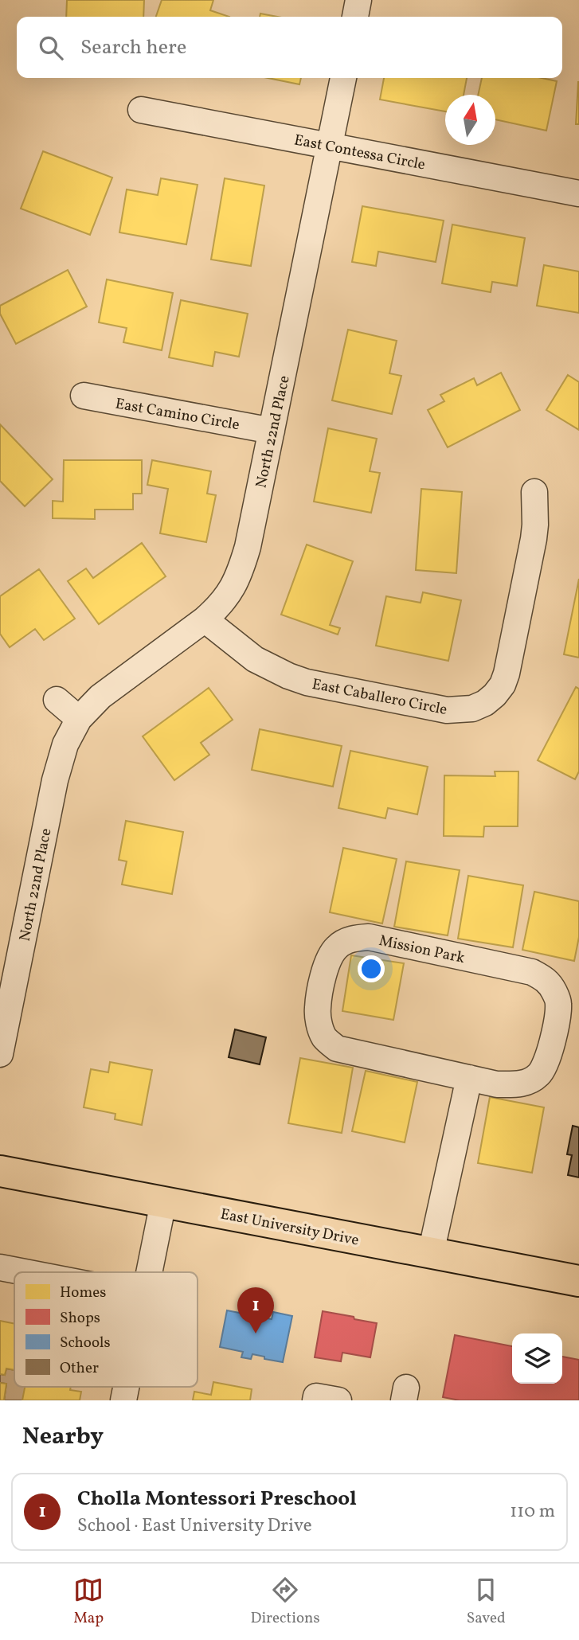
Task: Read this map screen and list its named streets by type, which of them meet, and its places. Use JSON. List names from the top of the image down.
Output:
{
  "streets": {
    "main road": ["East University Drive"],
    "street": [
      "East Contessa Circle",
      "East Camino Circle",
      "North 22nd Place",
      "East Caballero Circle",
      "Mission Park"
    ]
  },
  "crossings": [
    ["East Contessa Circle", "North 22nd Place"],
    ["East Camino Circle", "North 22nd Place"],
    ["North 22nd Place", "East Caballero Circle"]
  ],
  "legend": [
    "Homes",
    "Shops",
    "Schools",
    "Other"
  ],
  "north": "top",
  "page": {
    "search": "Search here",
    "pins": "1",
    "heading": "Nearby",
    "list": [
      {
        "mark": "1",
        "name": "Cholla Montessori Preschool",
        "note": "School · East University Drive",
        "value": "110 m"
      }
    ],
    "nav": ["Map", "Directions", "Saved"]
  }
}
